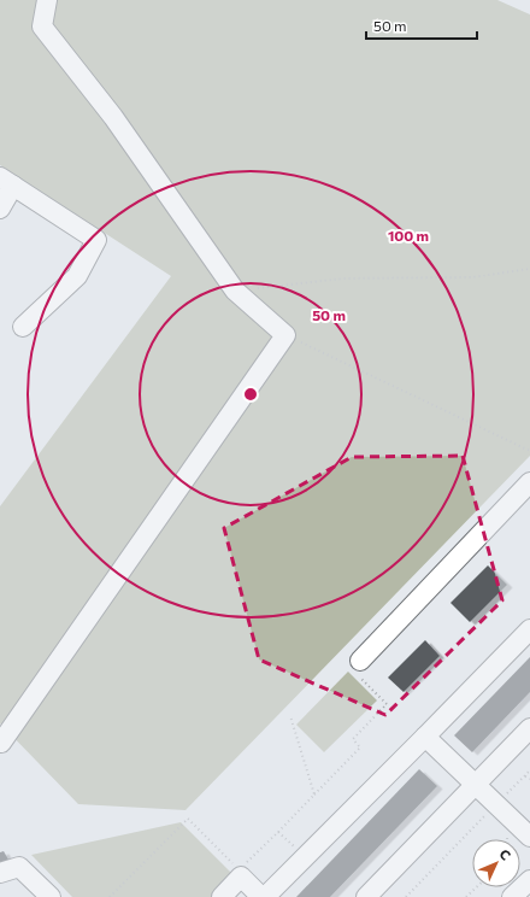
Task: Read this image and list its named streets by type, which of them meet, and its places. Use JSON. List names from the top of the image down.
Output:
{
  "scale_bar": "50 m",
  "north": "top right",
  "rings": ["100 m", "50 m"]
}
